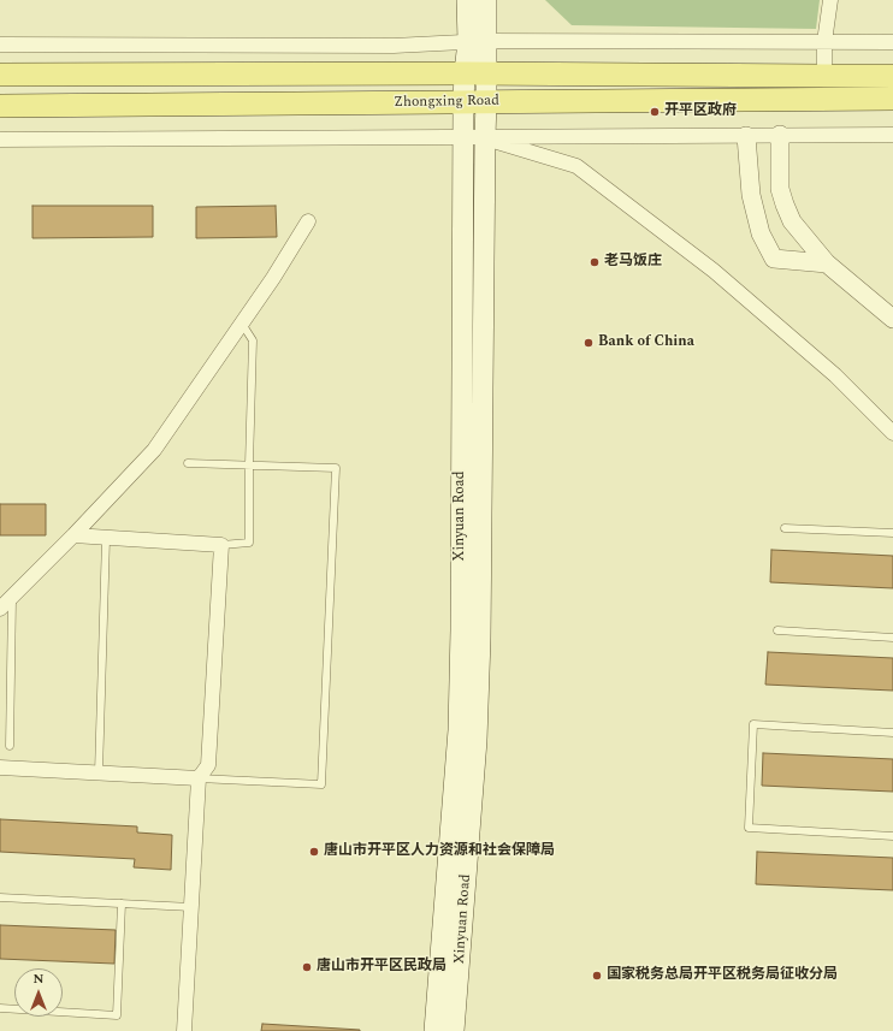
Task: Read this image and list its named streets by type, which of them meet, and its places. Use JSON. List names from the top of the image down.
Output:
{
  "streets": {
    "main road": ["Zhongxing Road", "Xinyuan Road"]
  },
  "crossings": [
    ["Zhongxing Road", "Xinyuan Road"]
  ],
  "places": [
    "开平区政府",
    "老马饭庄",
    "Bank of China",
    "唐山市开平区人力资源和社会保障局",
    "唐山市开平区民政局",
    "国家税务总局开平区税务局征收分局"
  ],
  "north": "top"
}
